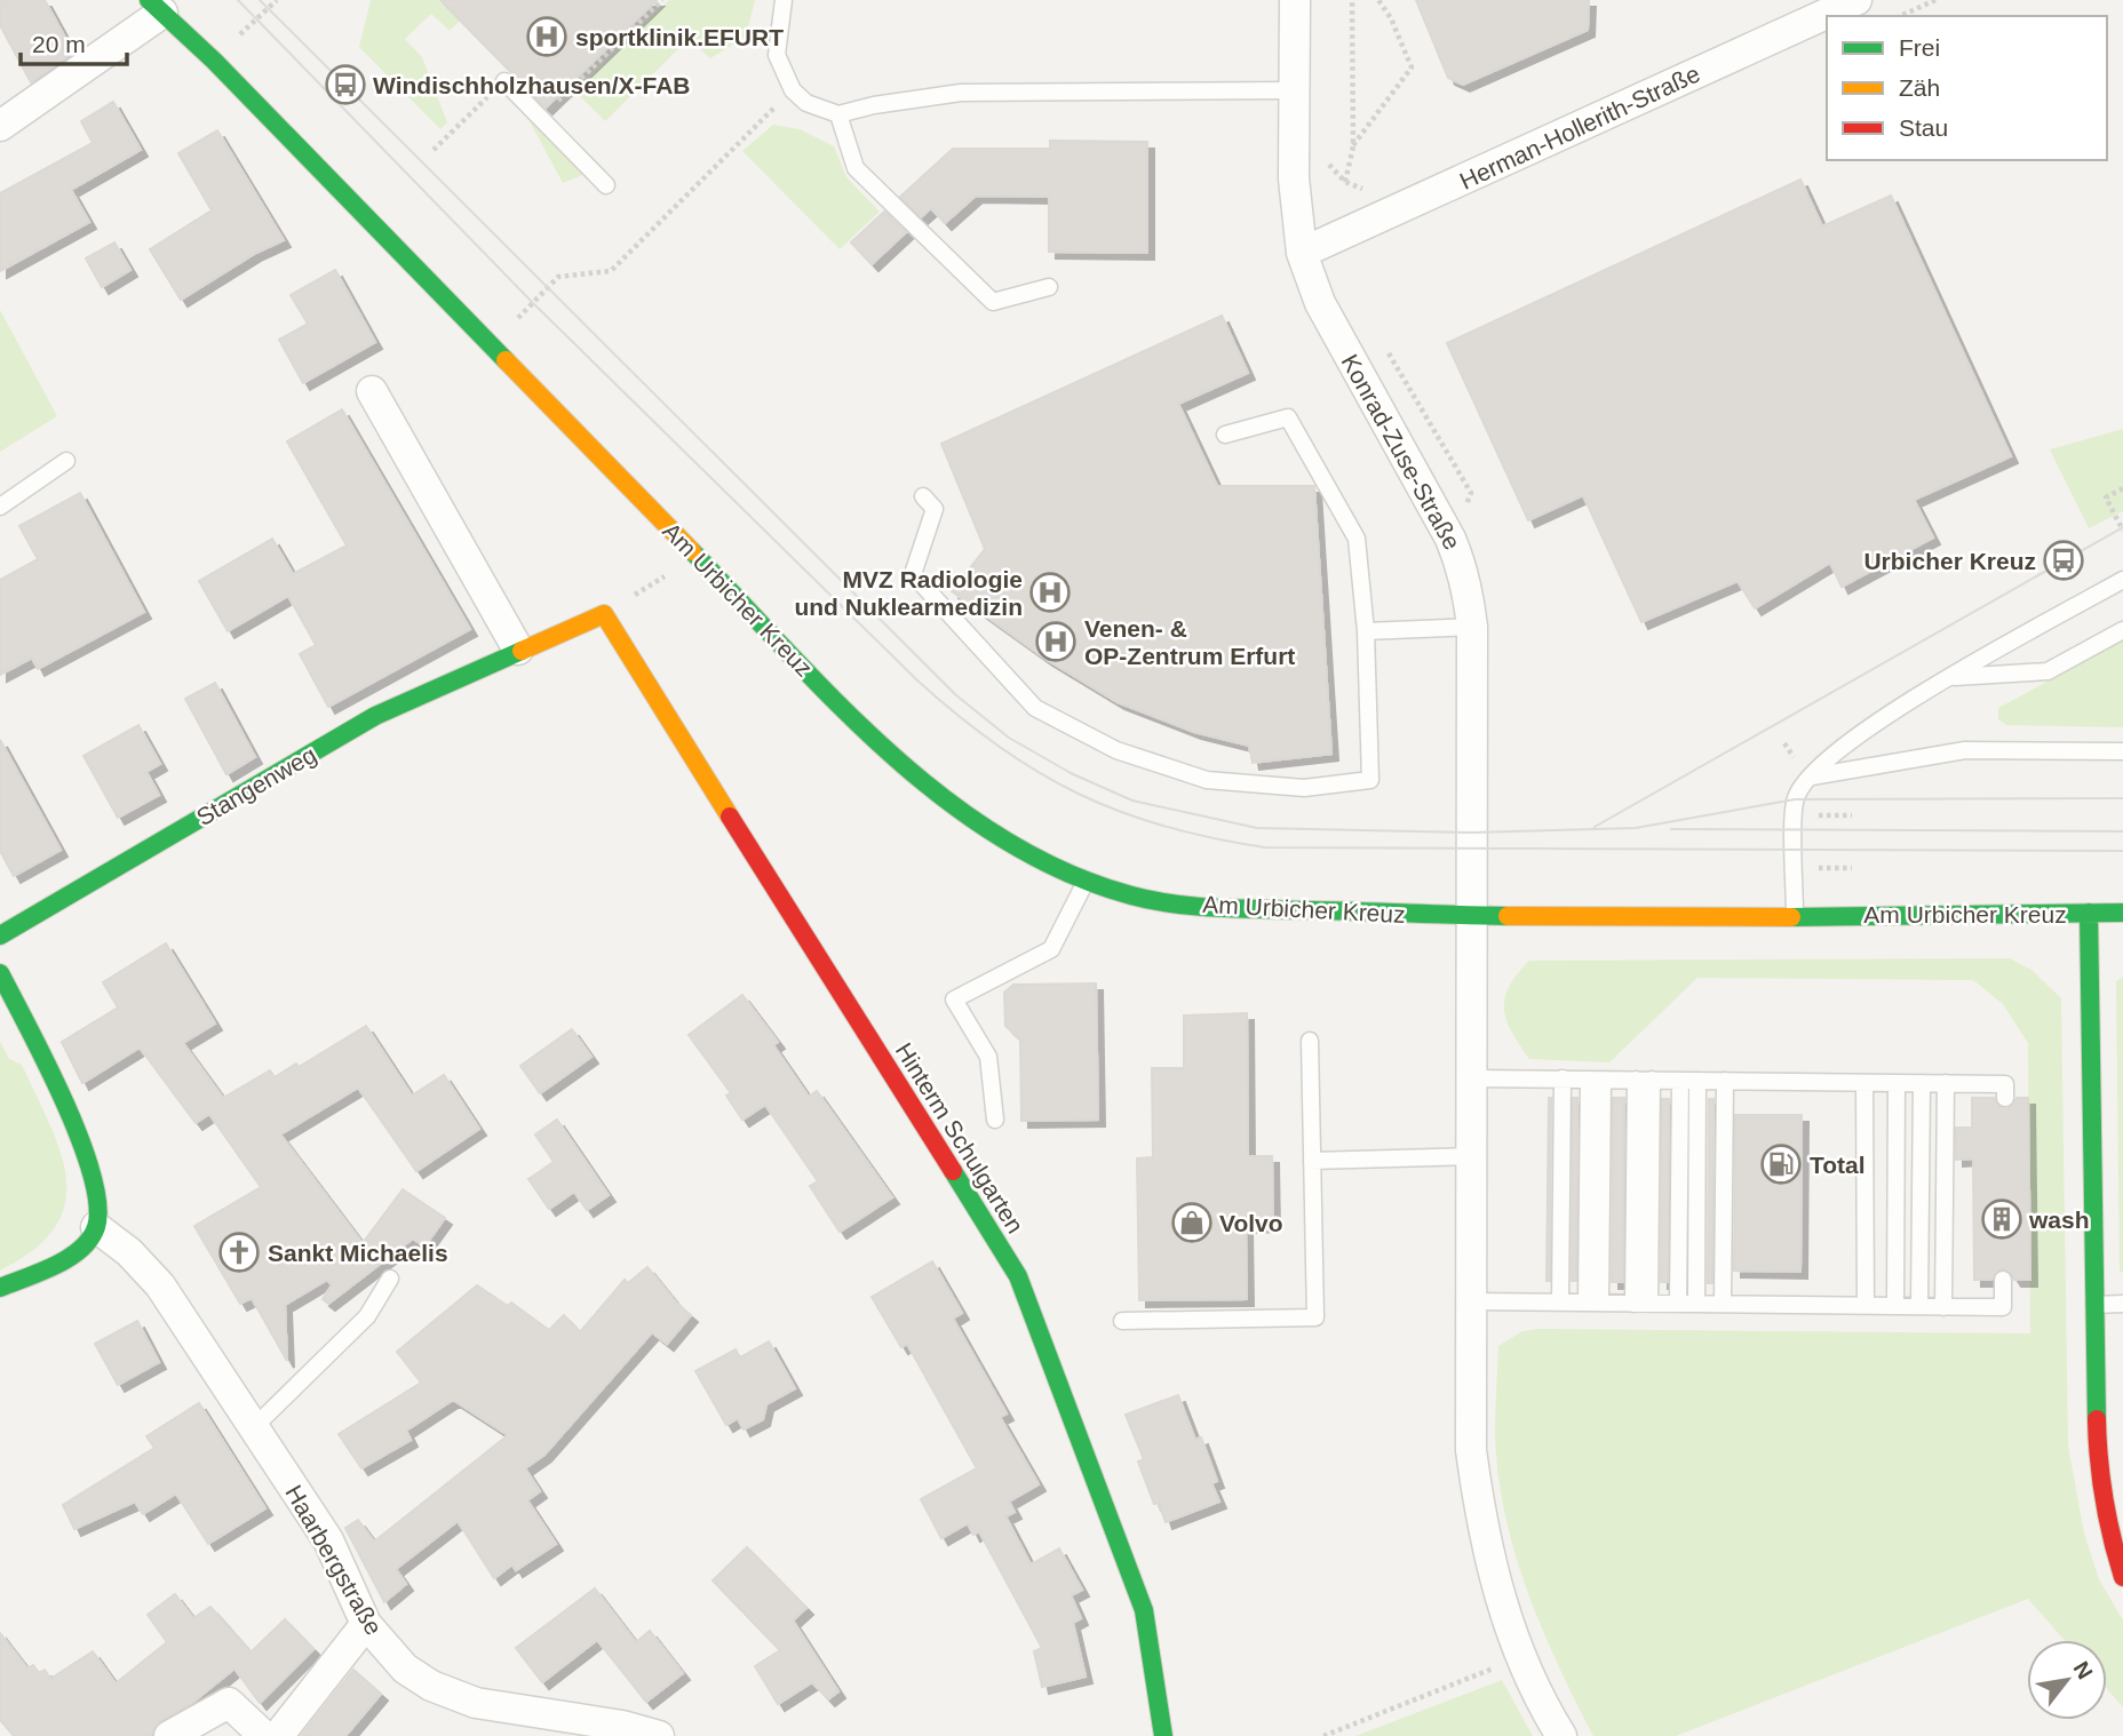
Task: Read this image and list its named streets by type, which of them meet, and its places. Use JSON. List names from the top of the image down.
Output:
{
  "streets": {
    "main road": ["Am Urbicher Kreuz", "Stangenweg", "Hinterm Schulgarten"],
    "street": ["Herman-Hollerith-Straße", "Konrad-Zuse-Straße", "Haarbergstraße"]
  },
  "crossings": [
    ["Herman-Hollerith-Straße", "Konrad-Zuse-Straße"],
    ["Konrad-Zuse-Straße", "Am Urbicher Kreuz"],
    ["Stangenweg", "Hinterm Schulgarten"]
  ],
  "places": {
    "hospital": ["sportklinik.EFURT", "MVZ Radiologie und Nuklearmedizin", "Venen- & OP-Zentrum Erfurt"],
    "bus stop": ["Windischholzhausen/X-FAB", "Urbicher Kreuz"],
    "fuel station": ["Total"],
    "building": ["wash"],
    "shop": ["Volvo"],
    "church": ["Sankt Michaelis"]
  },
  "legend": ["Frei", "Zäh", "Stau"],
  "scale_bar": "20 m",
  "north": "top right"
}
